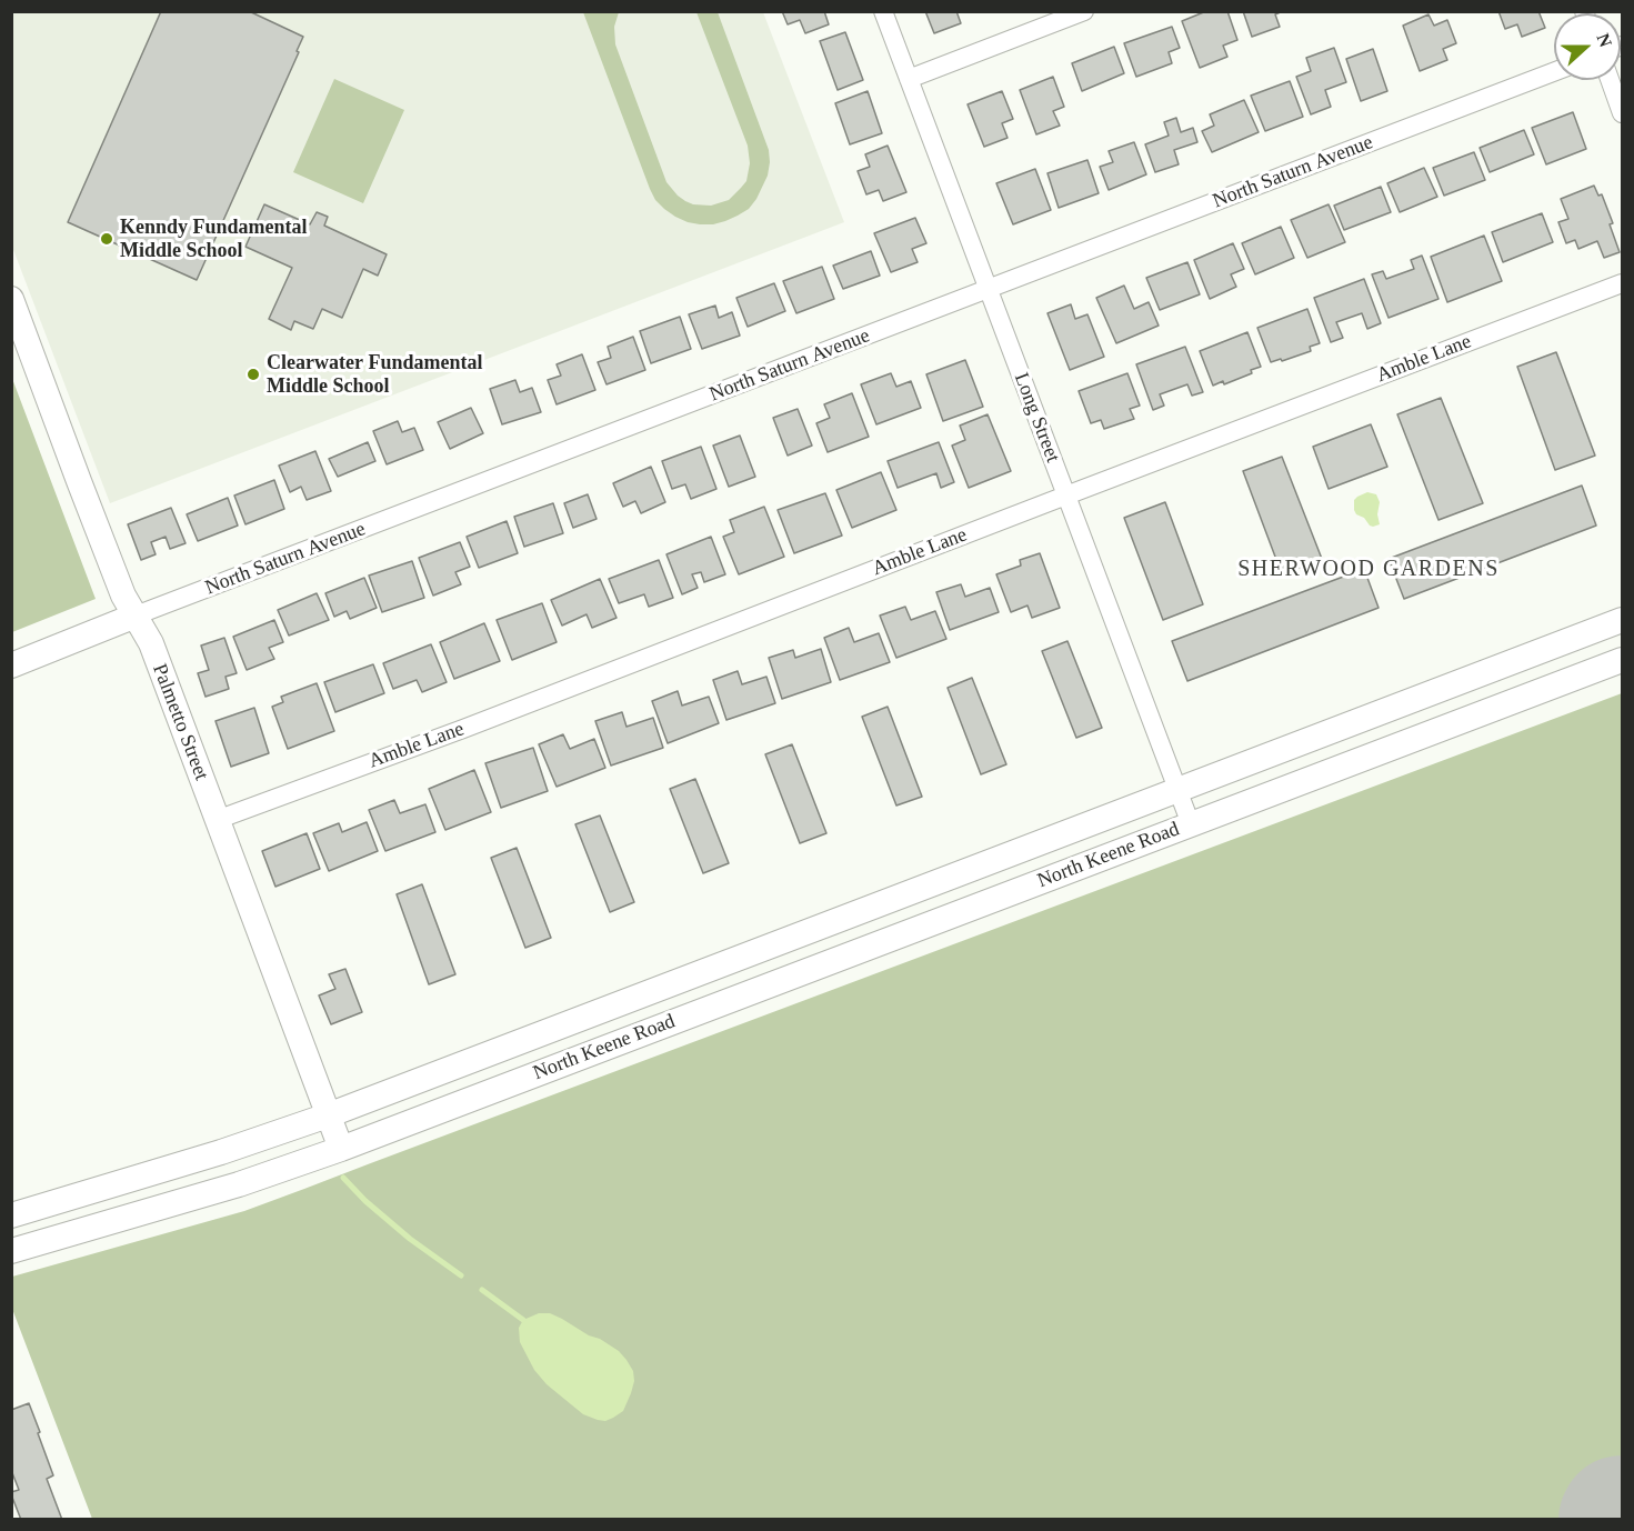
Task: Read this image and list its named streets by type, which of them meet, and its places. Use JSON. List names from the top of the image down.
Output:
{
  "streets": {
    "main road": ["North Saturn Avenue", "Palmetto Street", "North Keene Road"],
    "street": ["Amble Lane", "Long Street"]
  },
  "crossings": [
    ["North Saturn Avenue", "Long Street"],
    ["North Saturn Avenue", "Palmetto Street"],
    ["Amble Lane", "Long Street"],
    ["Amble Lane", "Palmetto Street"],
    ["Long Street", "North Keene Road"],
    ["Palmetto Street", "North Keene Road"]
  ],
  "districts": ["SHERWOOD GARDENS"],
  "places": ["Kenndy Fundamental Middle School", "Clearwater Fundamental Middle School"],
  "north": "right"
}
